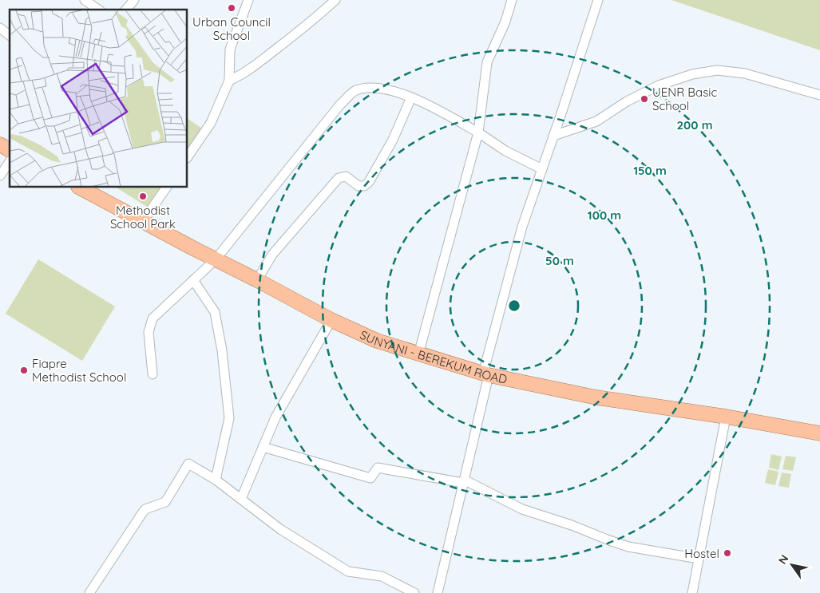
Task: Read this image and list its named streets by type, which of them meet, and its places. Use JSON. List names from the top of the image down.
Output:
{
  "streets": {
    "main road": ["SUNYANI - BEREKUM ROAD"]
  },
  "places": [
    "Urban Council School",
    "UENR Basic School",
    "Methodist School Park",
    "Fiapre Methodist School",
    "Hostel"
  ],
  "north": "top left",
  "rings": [
    "200 m",
    "150 m",
    "100 m",
    "50 m"
  ]
}
